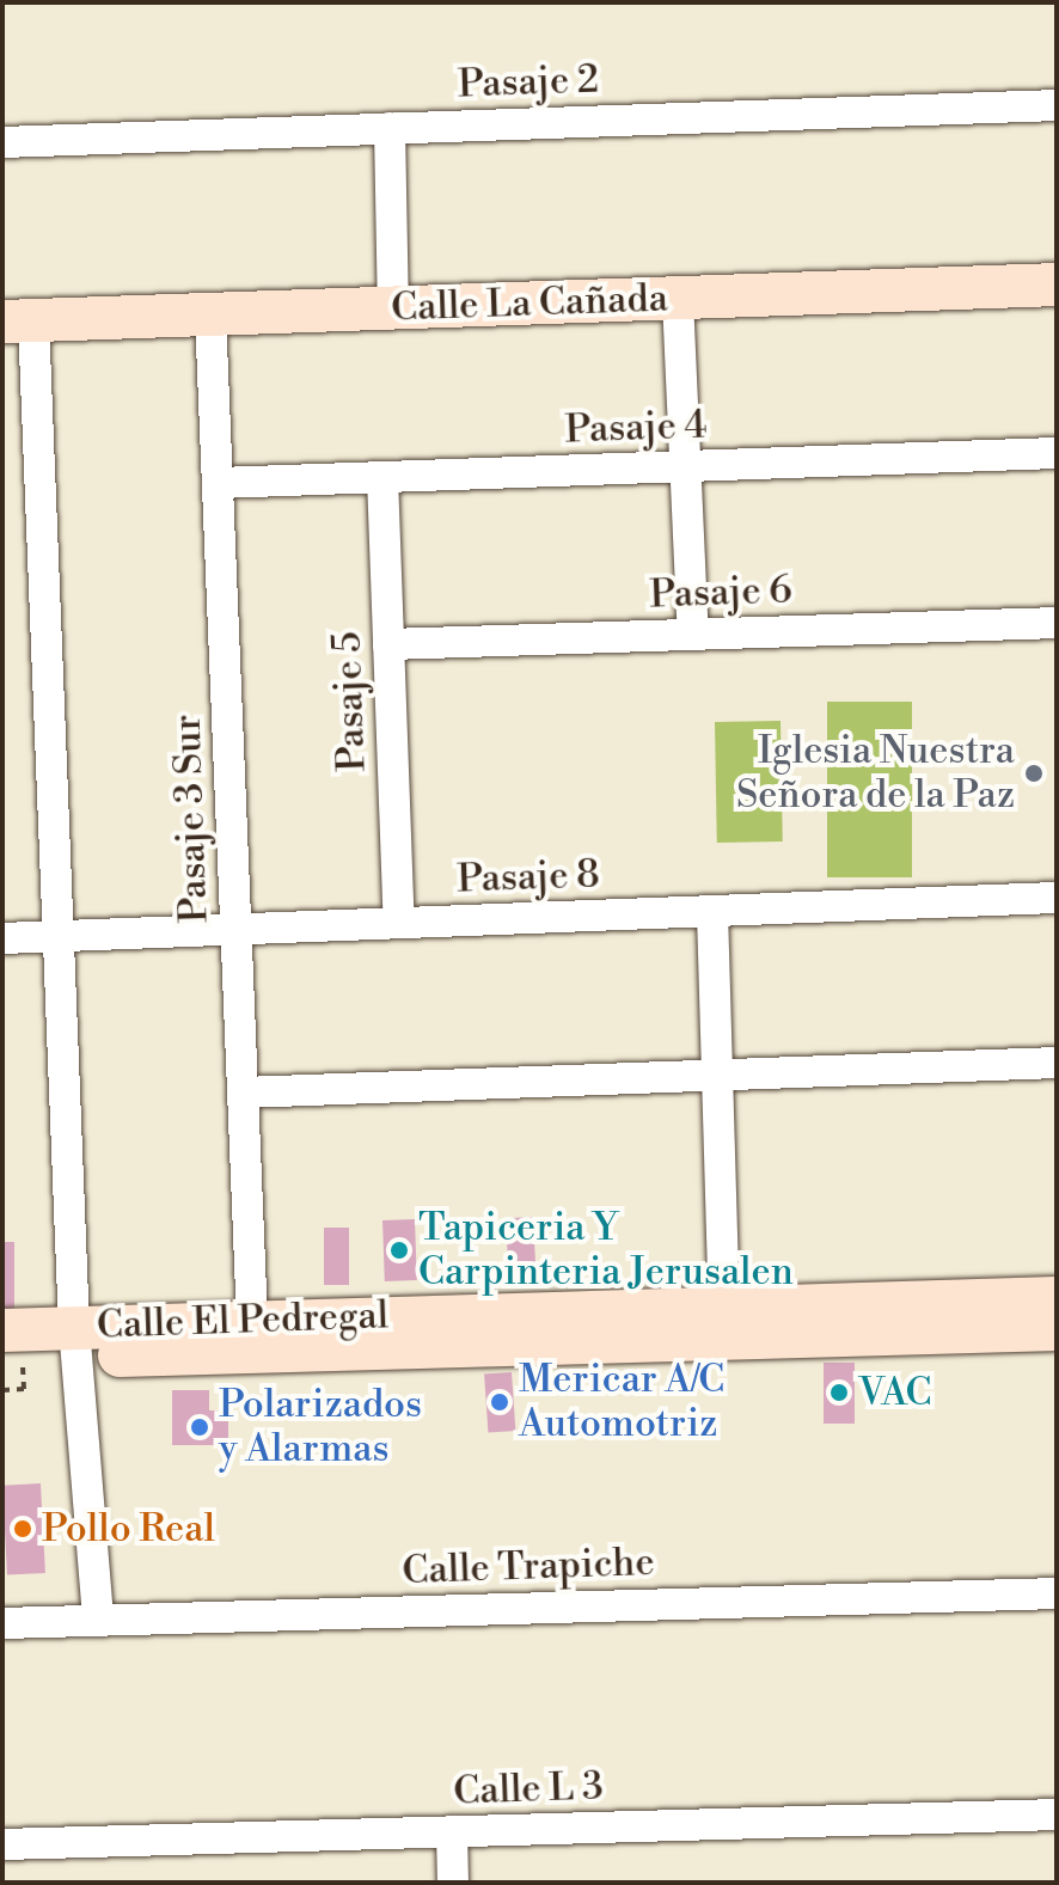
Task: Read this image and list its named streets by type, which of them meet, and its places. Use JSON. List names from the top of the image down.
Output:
{
  "streets": {
    "main road": ["Calle La Cañada", "Calle El Pedregal"],
    "street": [
      "Pasaje 2",
      "Pasaje 4",
      "Pasaje 6",
      "Pasaje 5",
      "Pasaje 3 Sur",
      "Pasaje 8",
      "Calle Trapiche",
      "Calle L 3"
    ]
  },
  "crossings": [
    ["Calle La Cañada", "Pasaje 3 Sur"],
    ["Pasaje 4", "Pasaje 5"],
    ["Pasaje 4", "Pasaje 3 Sur"],
    ["Pasaje 6", "Pasaje 5"],
    ["Pasaje 5", "Pasaje 8"],
    ["Pasaje 3 Sur", "Pasaje 8"],
    ["Pasaje 3 Sur", "Calle El Pedregal"]
  ],
  "places": [
    "Iglesia Nuestra Señora de la Paz",
    "Tapiceria Y Carpinteria Jerusalen",
    "VAC",
    "Mericar A/C Automotriz",
    "Polarizados y Alarmas",
    "Pollo Real"
  ]
}
